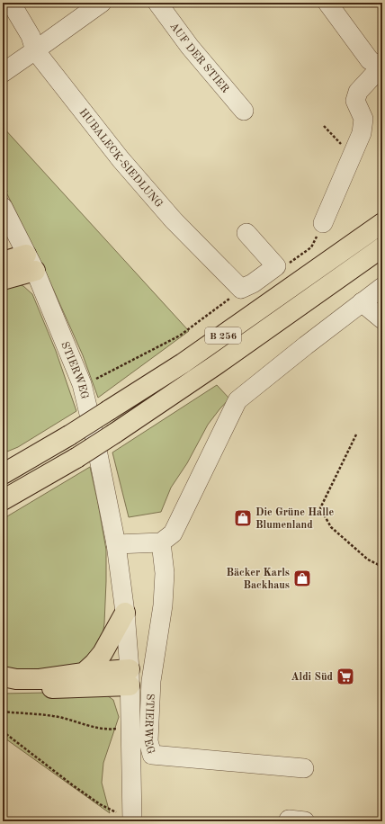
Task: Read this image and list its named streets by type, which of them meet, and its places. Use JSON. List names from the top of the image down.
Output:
{
  "streets": {
    "highway": ["B 256"],
    "street": ["AUF DER STIER", "HUBALECK-SIEDLUNG", "STIERWEG"]
  },
  "places": {
    "shop": ["Die Grüne Halle Blumenland", "Bäcker Karls Backhaus"],
    "supermarket": ["Aldi Süd"]
  }
}
